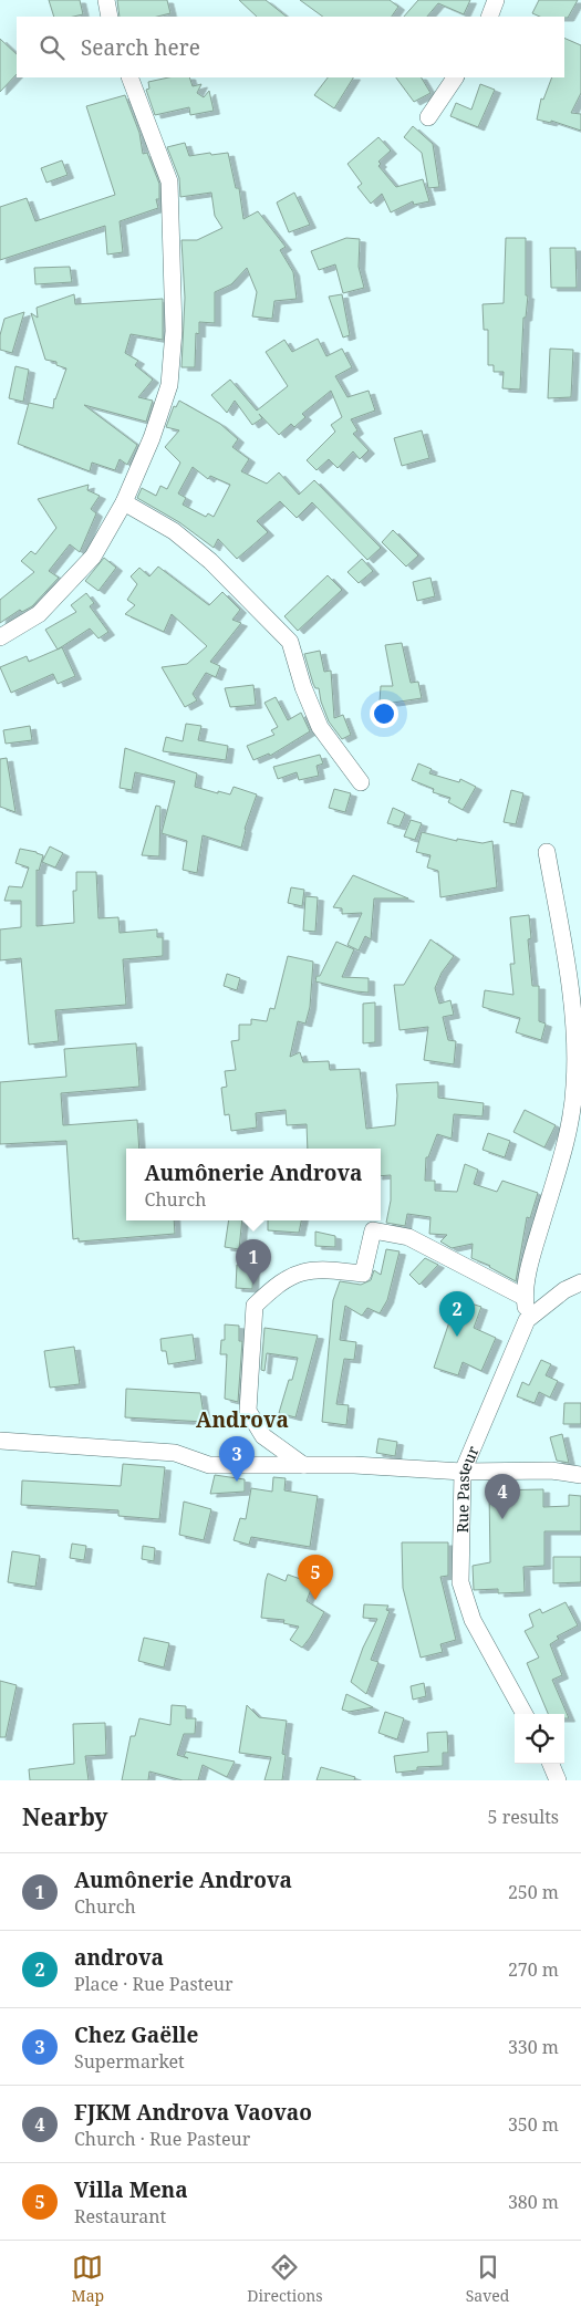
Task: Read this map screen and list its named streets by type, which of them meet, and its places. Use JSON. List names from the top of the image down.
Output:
{
  "streets": {
    "street": ["Rue Pasteur"]
  },
  "districts": ["Androva"],
  "page": {
    "search": "Search here",
    "popup": ["Aumônerie Androva", "Church"],
    "pins": [
      "1",
      "2",
      "3",
      "4",
      "5"
    ],
    "heading": ["Nearby", "5 results"],
    "list": [
      {
        "mark": "1",
        "name": "Aumônerie Androva",
        "note": "Church",
        "value": "250 m"
      },
      {
        "mark": "2",
        "name": "androva",
        "note": "Place · Rue Pasteur",
        "value": "270 m"
      },
      {
        "mark": "3",
        "name": "Chez Gaëlle",
        "note": "Supermarket",
        "value": "330 m"
      },
      {
        "mark": "4",
        "name": "FJKM Androva Vaovao",
        "note": "Church · Rue Pasteur",
        "value": "350 m"
      },
      {
        "mark": "5",
        "name": "Villa Mena",
        "note": "Restaurant",
        "value": "380 m"
      }
    ],
    "nav": ["Map", "Directions", "Saved"]
  }
}
